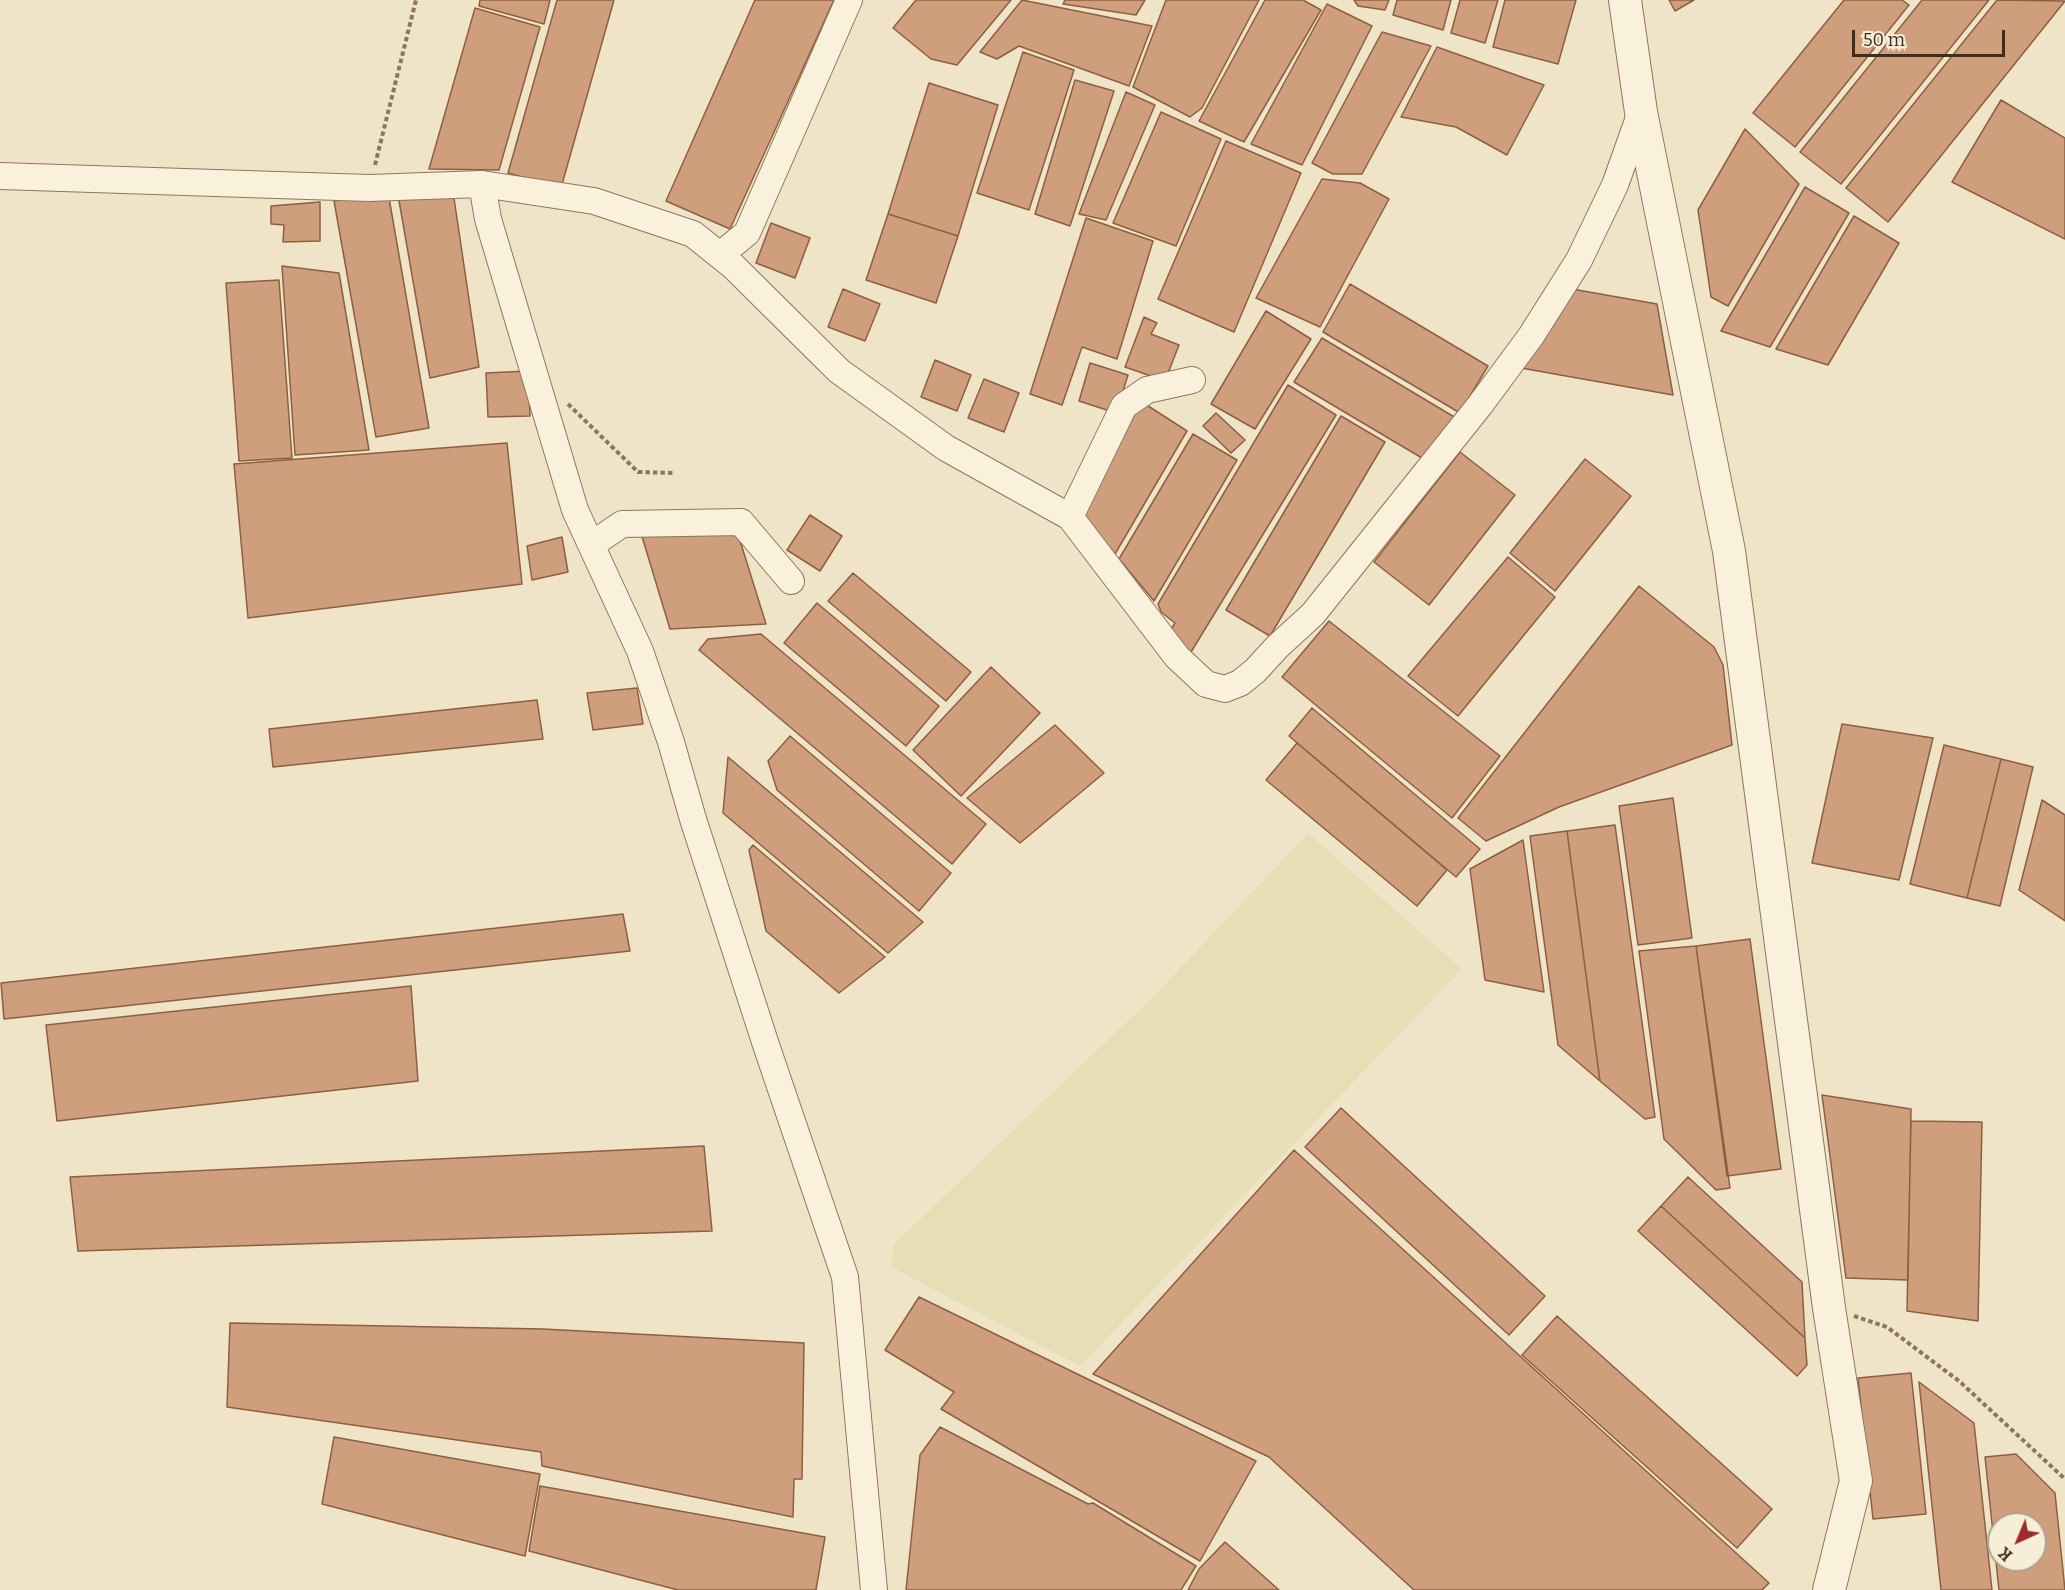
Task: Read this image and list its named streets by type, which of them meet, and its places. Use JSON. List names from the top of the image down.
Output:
{
  "scale_bar": "50 m",
  "north": "bottom left"
}
